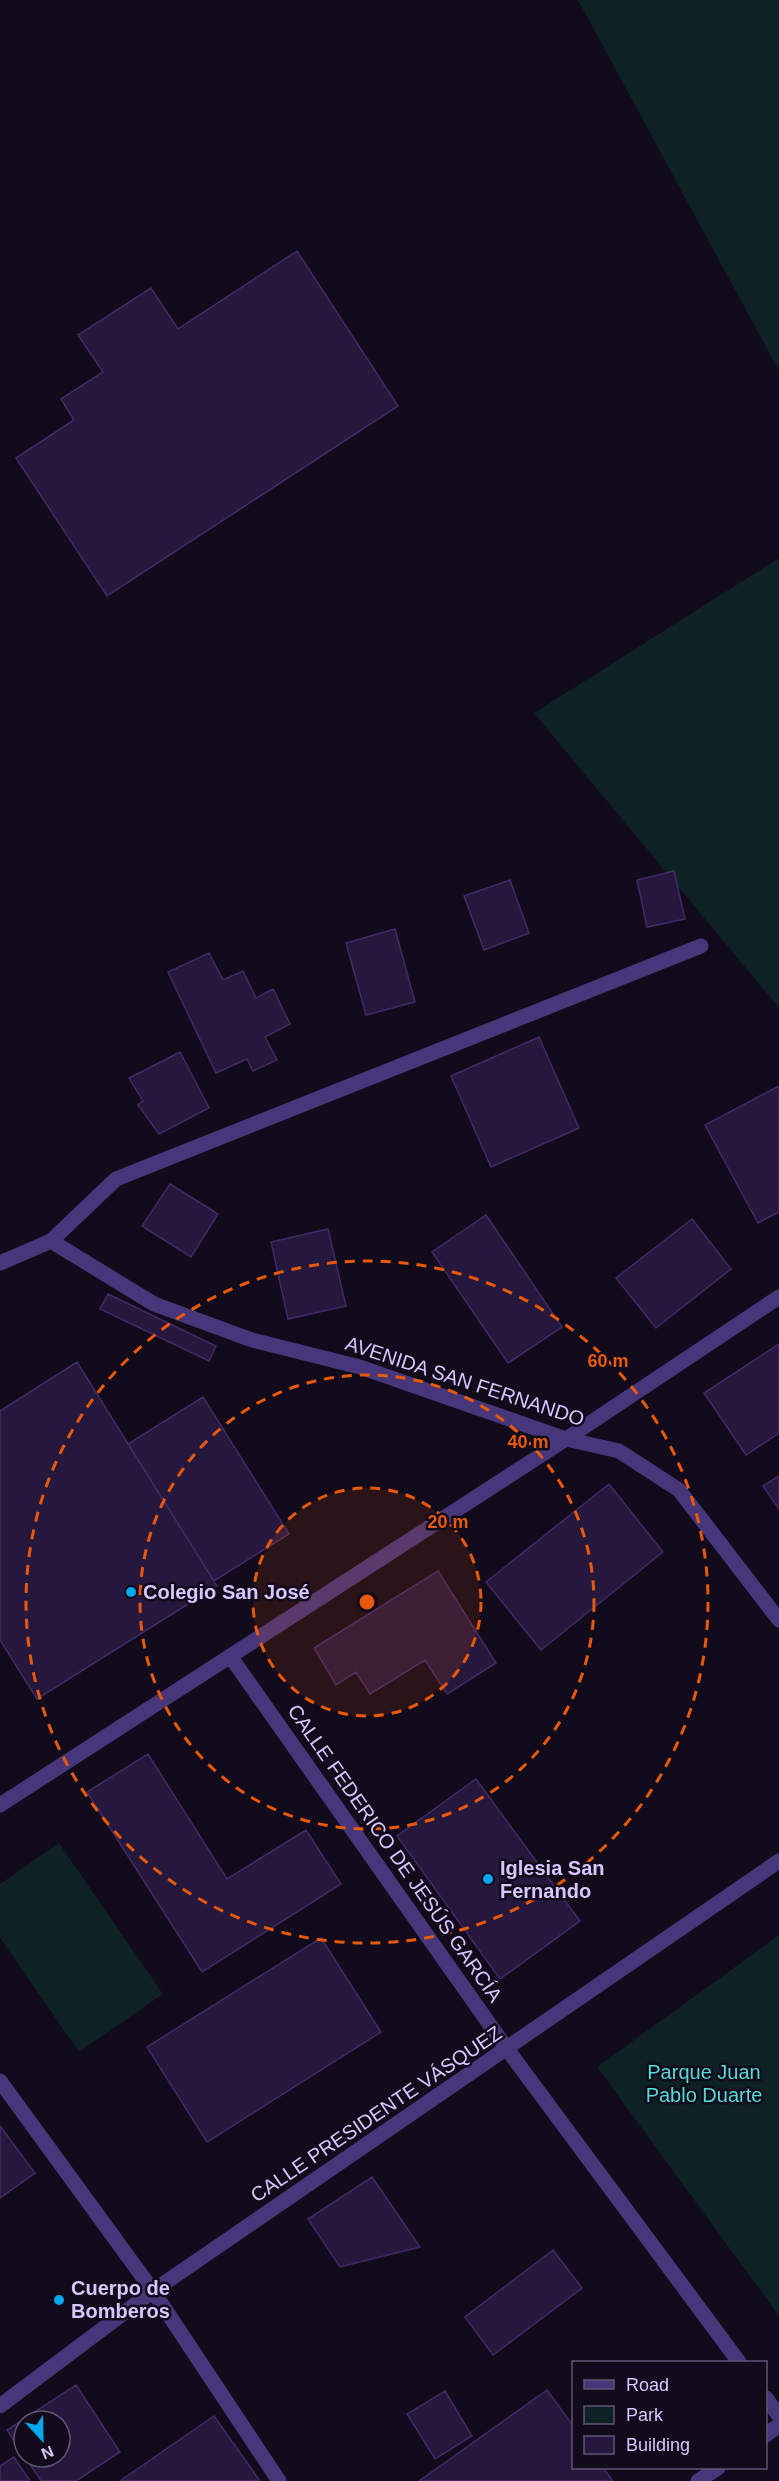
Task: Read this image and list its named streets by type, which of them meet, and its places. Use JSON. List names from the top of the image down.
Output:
{
  "streets": {
    "street": ["AVENIDA SAN FERNANDO", "CALLE FEDERICO DE JESÚS GARCÍA", "CALLE PRESIDENTE VÁSQUEZ"]
  },
  "crossings": [
    ["CALLE FEDERICO DE JESÚS GARCÍA", "CALLE PRESIDENTE VÁSQUEZ"]
  ],
  "parks": ["Parque Juan Pablo Duarte"],
  "places": ["Colegio San José", "Iglesia San Fernando", "Cuerpo de Bomberos"],
  "legend": ["Road", "Park", "Building"],
  "north": "bottom",
  "rings": ["60 m", "40 m", "20 m"]
}
